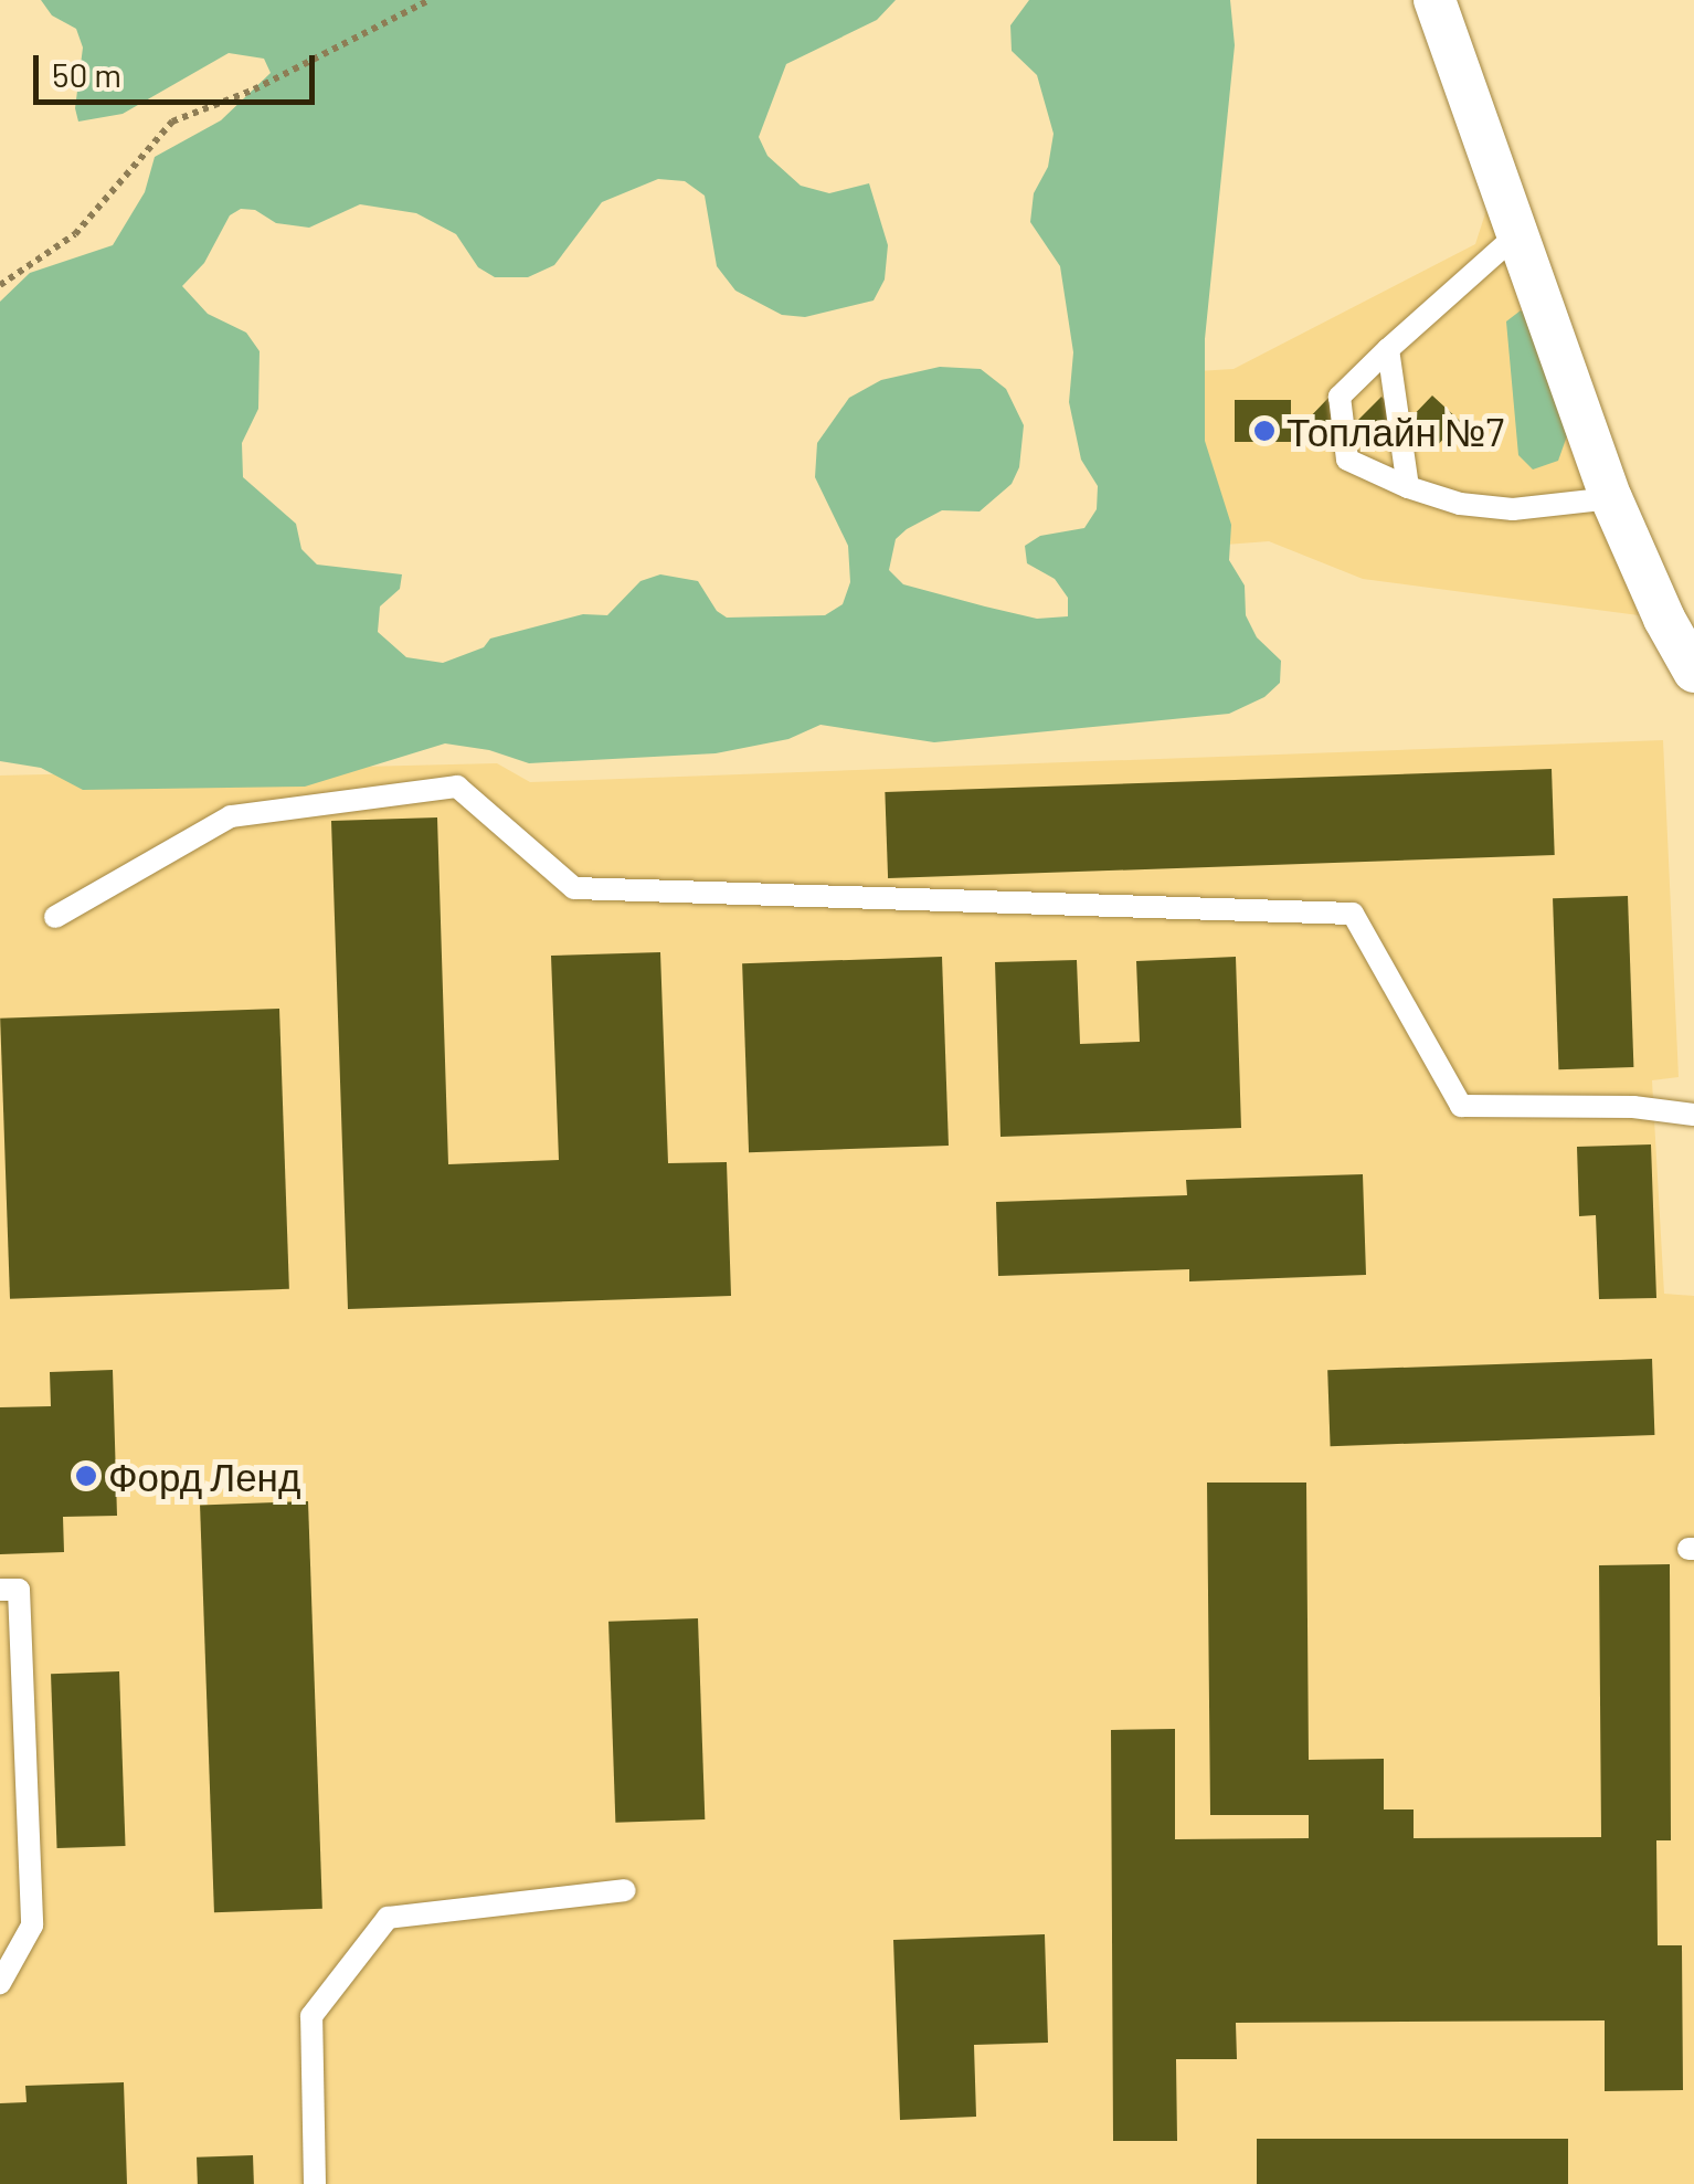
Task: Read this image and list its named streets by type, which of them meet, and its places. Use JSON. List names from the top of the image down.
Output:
{
  "places": ["Топлайн №7", "Форд Ленд"],
  "scale_bar": "50 m"
}
